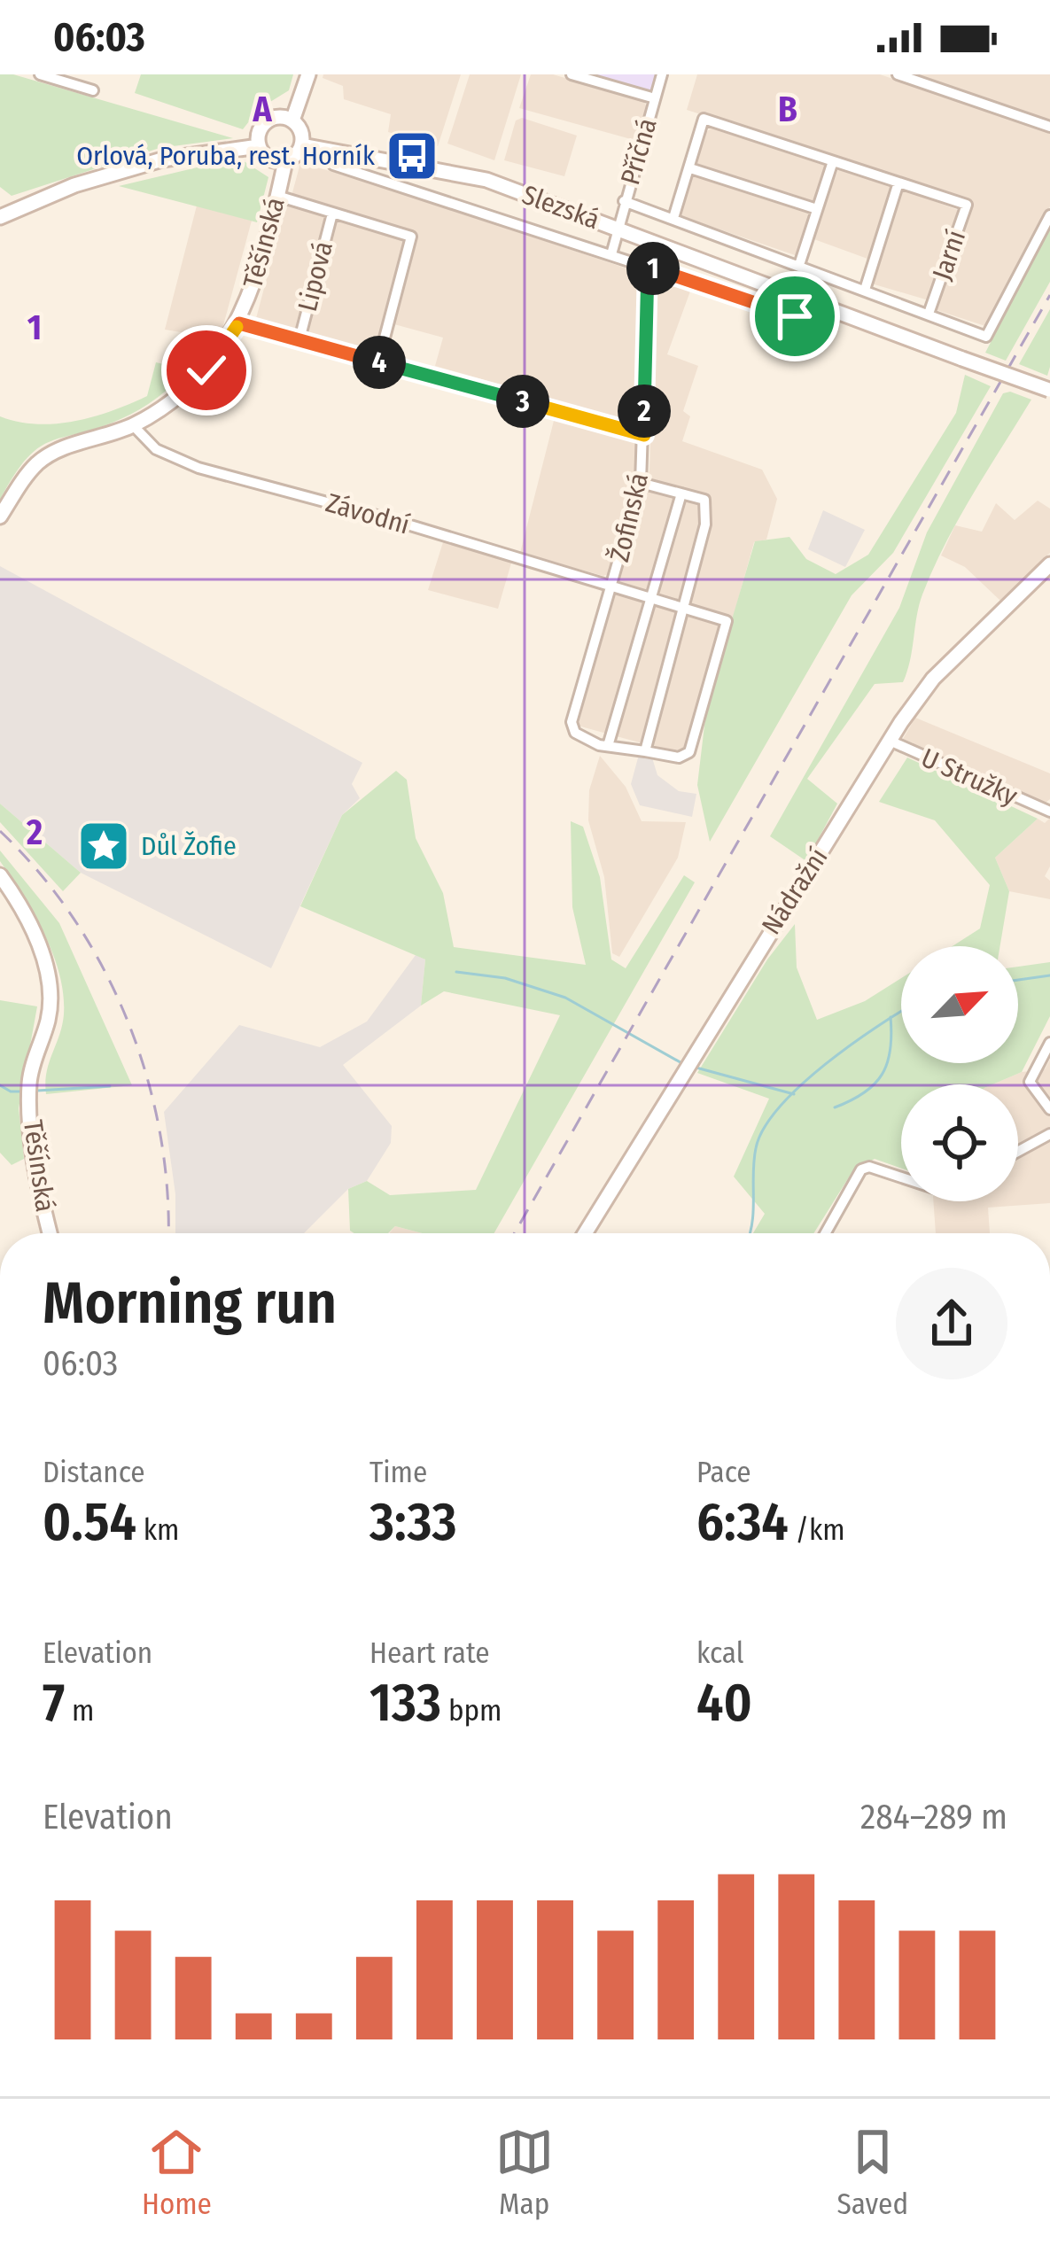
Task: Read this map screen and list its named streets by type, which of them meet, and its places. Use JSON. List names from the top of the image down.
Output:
{
  "streets": {
    "street": [
      "Příčná",
      "Slezská",
      "Těšínská",
      "Jarní",
      "Lipová",
      "Závodní",
      "Žofinská",
      "U Stružky",
      "Nádražní"
    ]
  },
  "crossings": [
    ["Příčná", "Slezská"],
    ["Slezská", "Těšínská"],
    ["Slezská", "Jarní"],
    ["Slezská", "Žofinská"],
    ["Těšínská", "Lipová"],
    ["Těšínská", "Závodní"],
    ["Lipová", "Žofinská"],
    ["Závodní", "Žofinská"],
    ["U Stružky", "Nádražní"]
  ],
  "places": {
    "bus stop": ["Orlová, Poruba, rest. Horník"],
    "place": ["Důl Žofie"]
  },
  "north": "top right",
  "page": {
    "status": "06:03",
    "pins": [
      "1",
      "4",
      "3",
      "2"
    ],
    "heading": ["Morning run", "06:03"],
    "stats": [
      ["Distance", "0.54 km"],
      ["Time", "3:33"],
      ["Pace", "6:34 /km"],
      ["Elevation", "7 m"],
      ["Heart rate", "133 bpm"],
      ["kcal", "40"]
    ],
    "chart": ["Elevation", "284–289 m"],
    "tabs": ["Home", "Map", "Saved"]
  },
  "grid": {
    "columns": ["A", "B"],
    "rows": ["1", "2"]
  }
}
